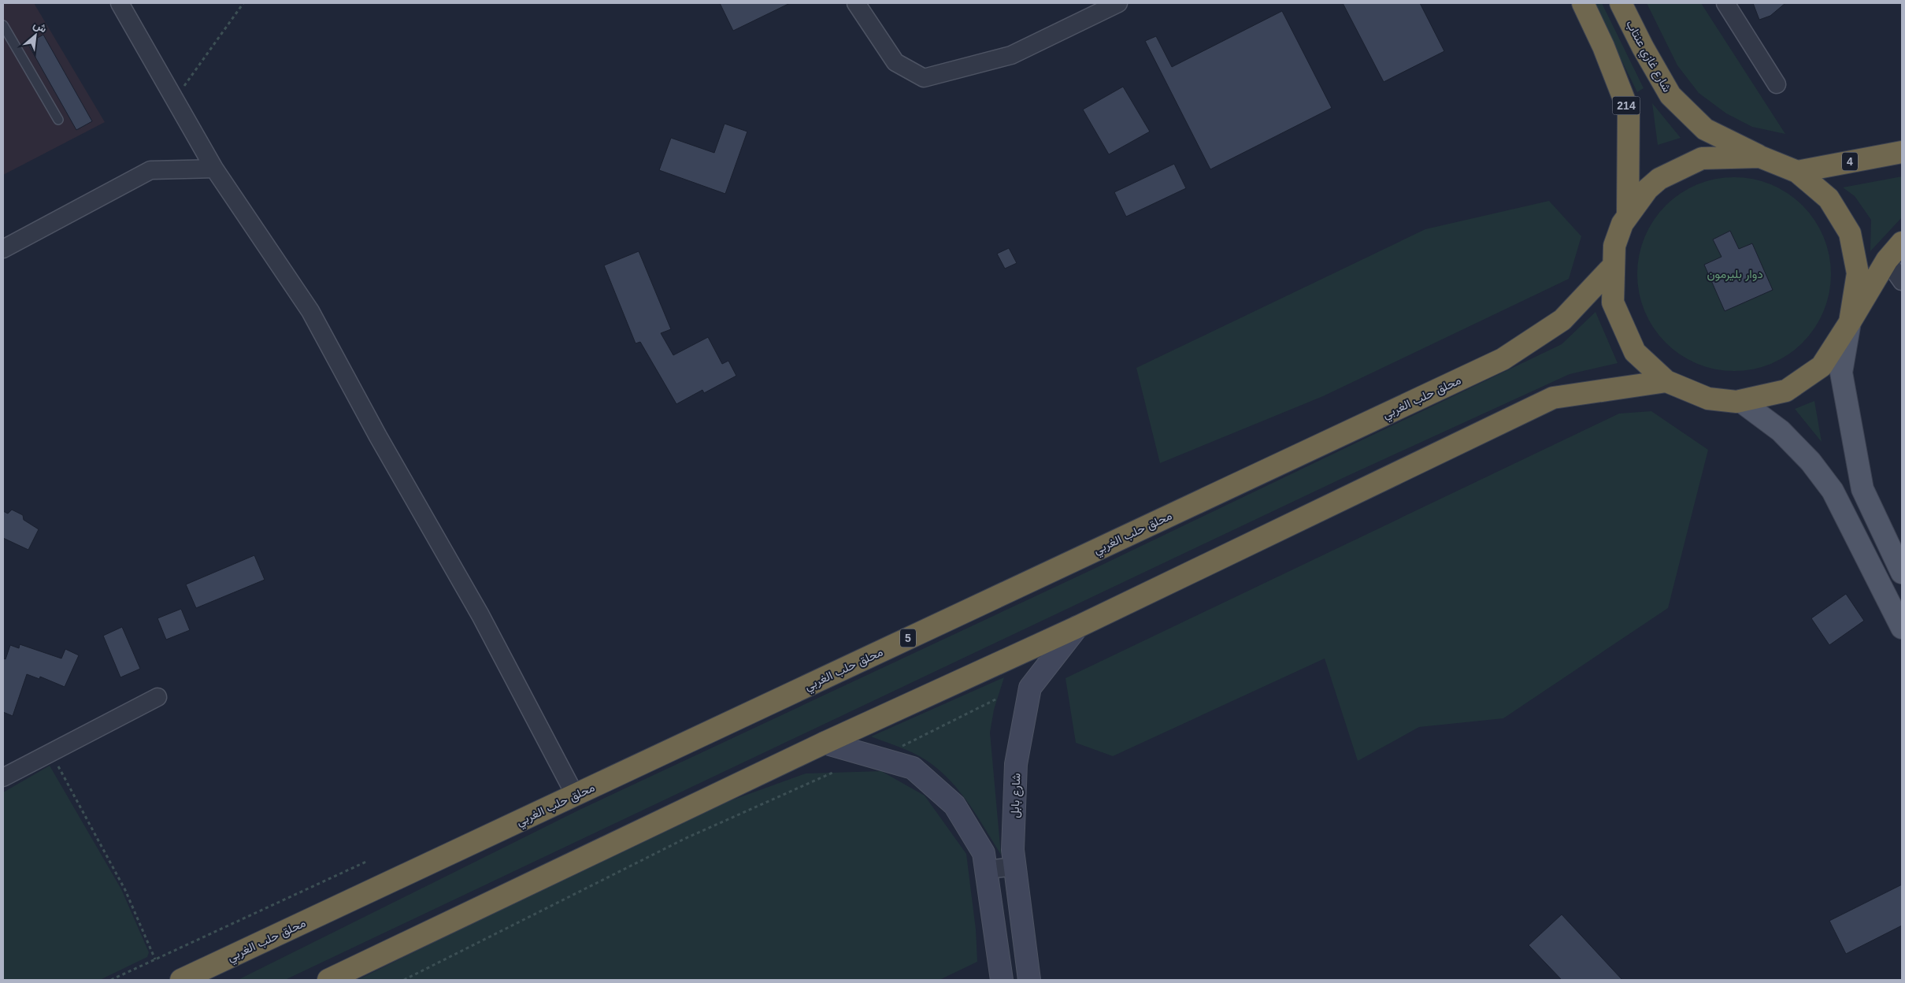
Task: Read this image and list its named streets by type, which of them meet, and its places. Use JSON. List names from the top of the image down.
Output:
{
  "streets": {
    "highway": [
      "شارع غازي عنتاب",
      "214",
      "4",
      "محلق حلب الغربي",
      "5"
    ],
    "street": ["شارع بابل"]
  },
  "crossings": [
    ["شارع غازي عنتاب", "4"]
  ],
  "parks": ["دوار بليرمون"],
  "north": "top right"
}
